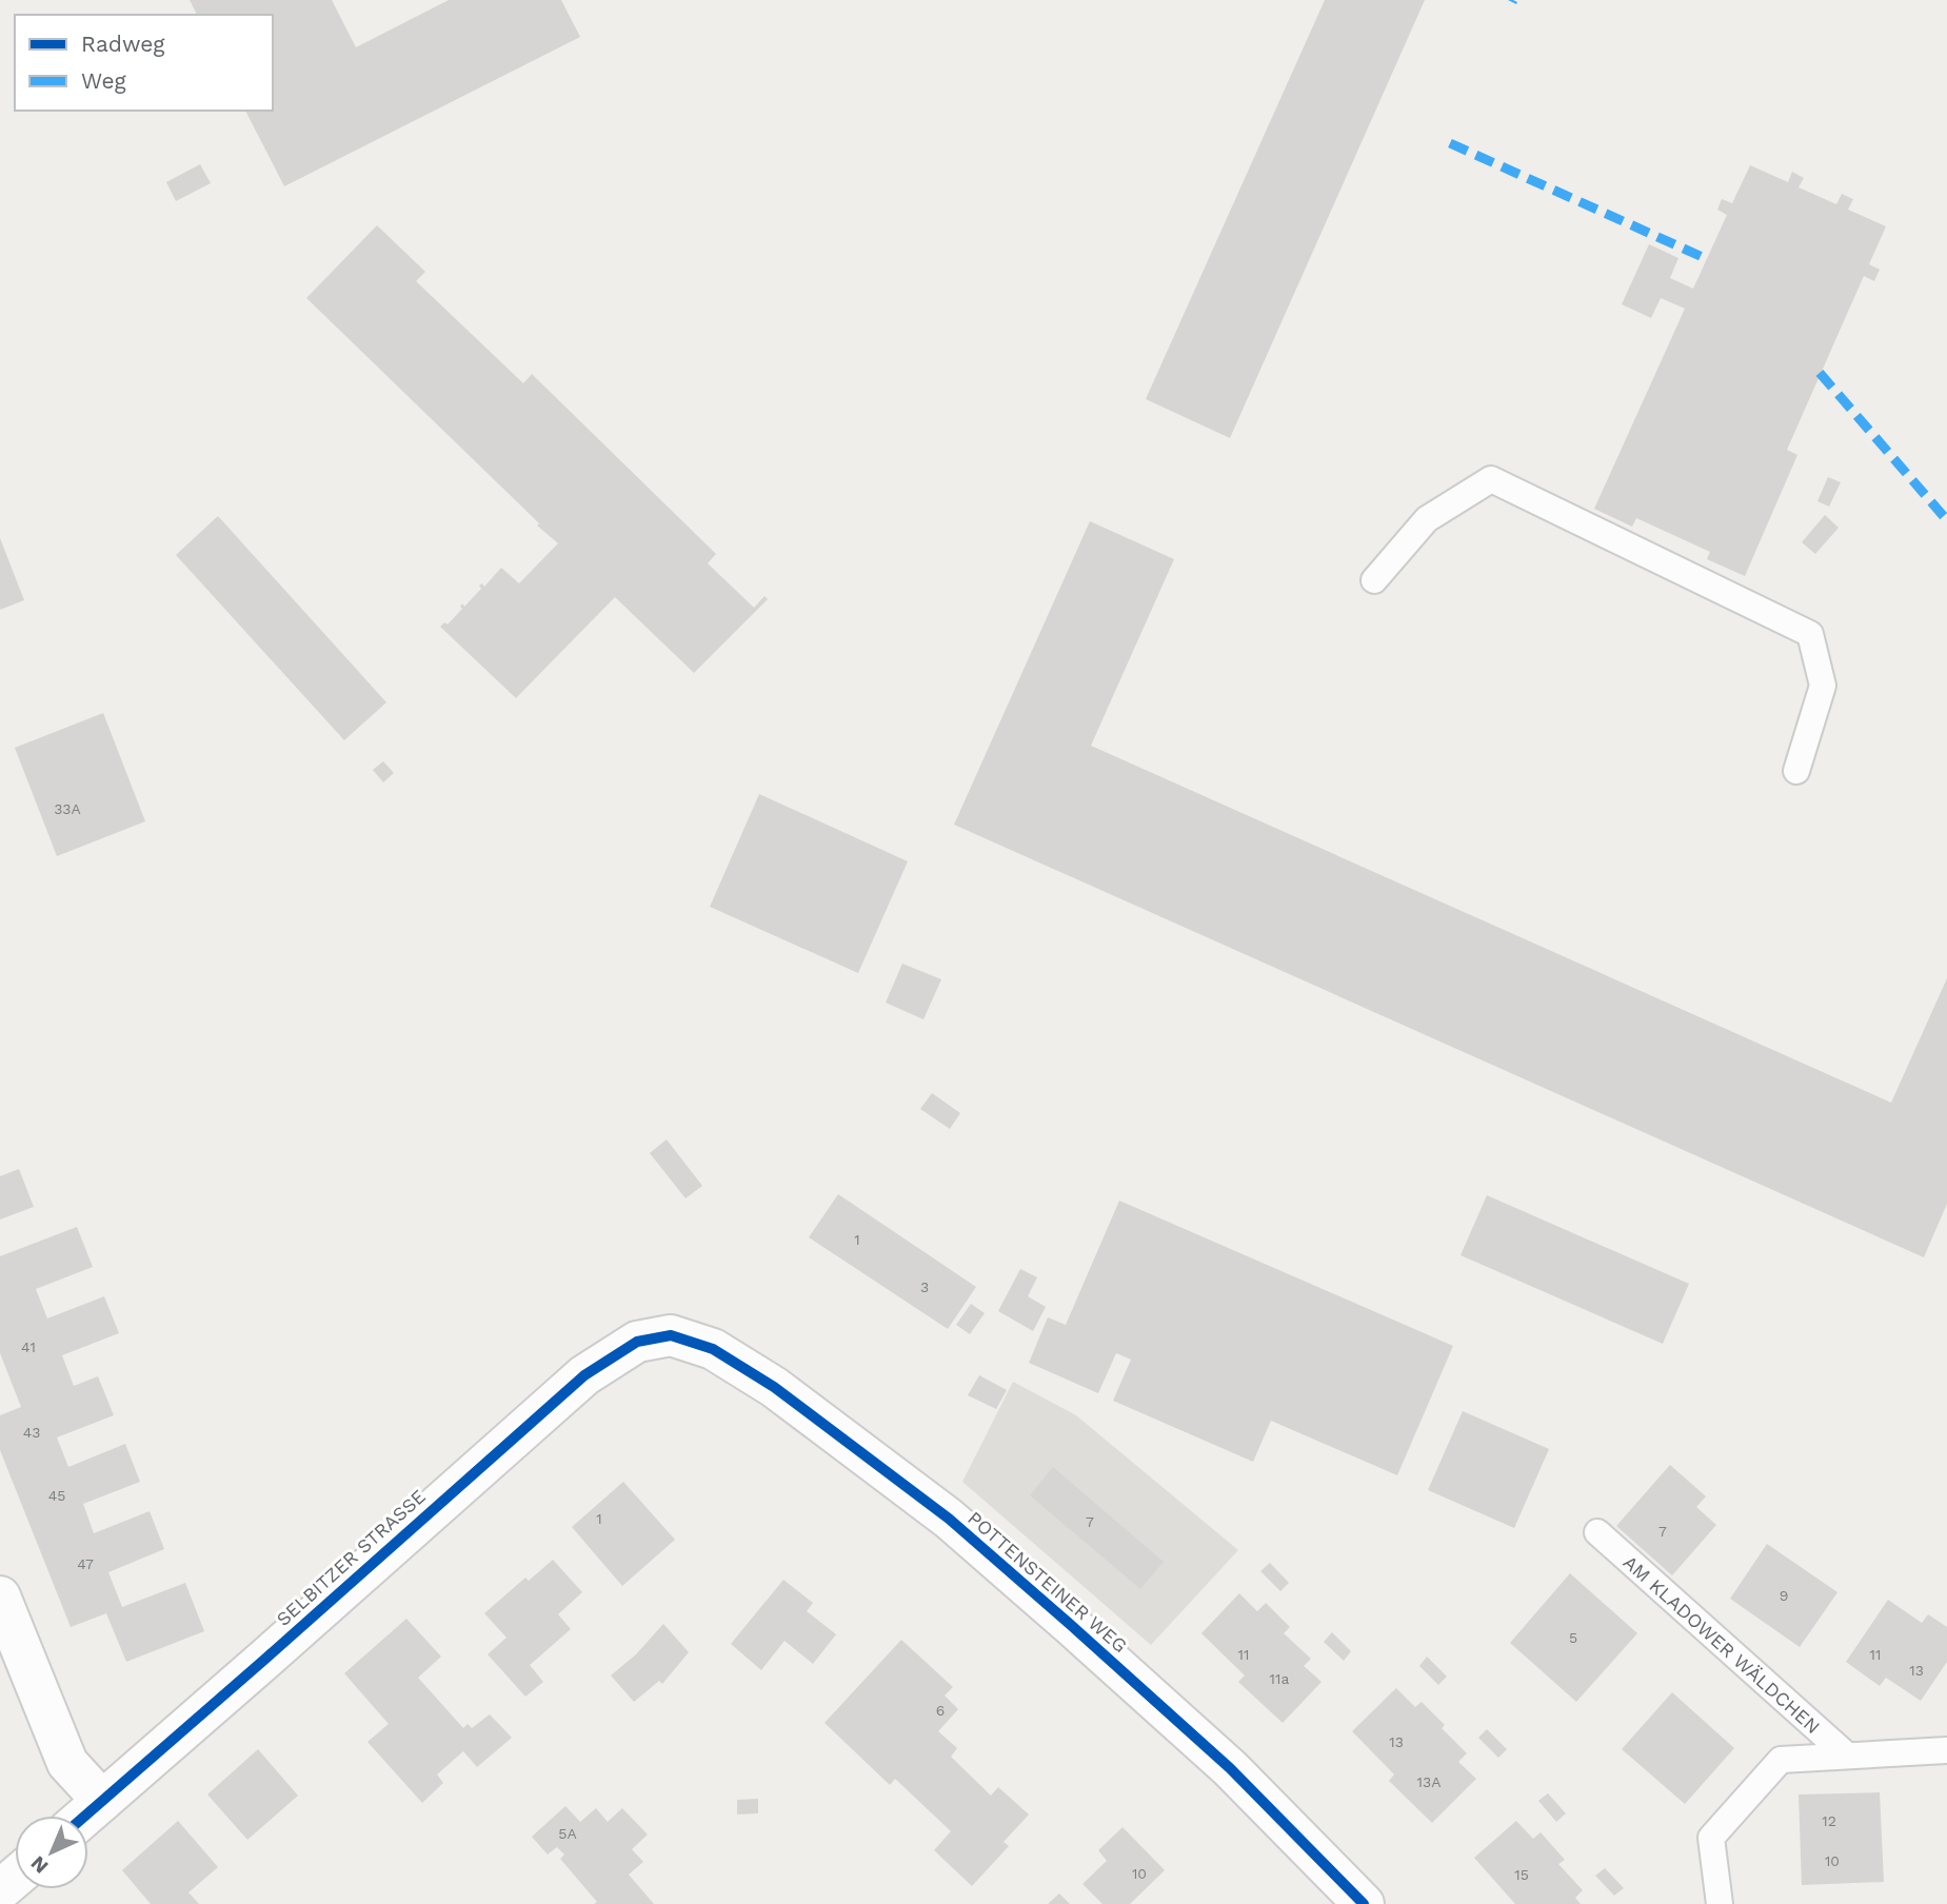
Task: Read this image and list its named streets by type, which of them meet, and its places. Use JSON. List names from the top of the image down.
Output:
{
  "streets": {
    "street": ["SELBITZER STRASSE", "POTTENSTEINER WEG"],
    "lane": ["AM KLADOWER WÄLDCHEN"]
  },
  "crossings": [
    ["SELBITZER STRASSE", "POTTENSTEINER WEG"]
  ],
  "house_numbers": [
    "33A",
    "1",
    "3",
    "41",
    "43",
    "45",
    "1",
    "7",
    "7",
    "47",
    "9",
    "5",
    "11",
    "11",
    "13",
    "11a",
    "6",
    "13",
    "13A",
    "12",
    "5A",
    "10",
    "10",
    "15"
  ],
  "legend": ["Radweg", "Weg"],
  "north": "bottom left"
}
